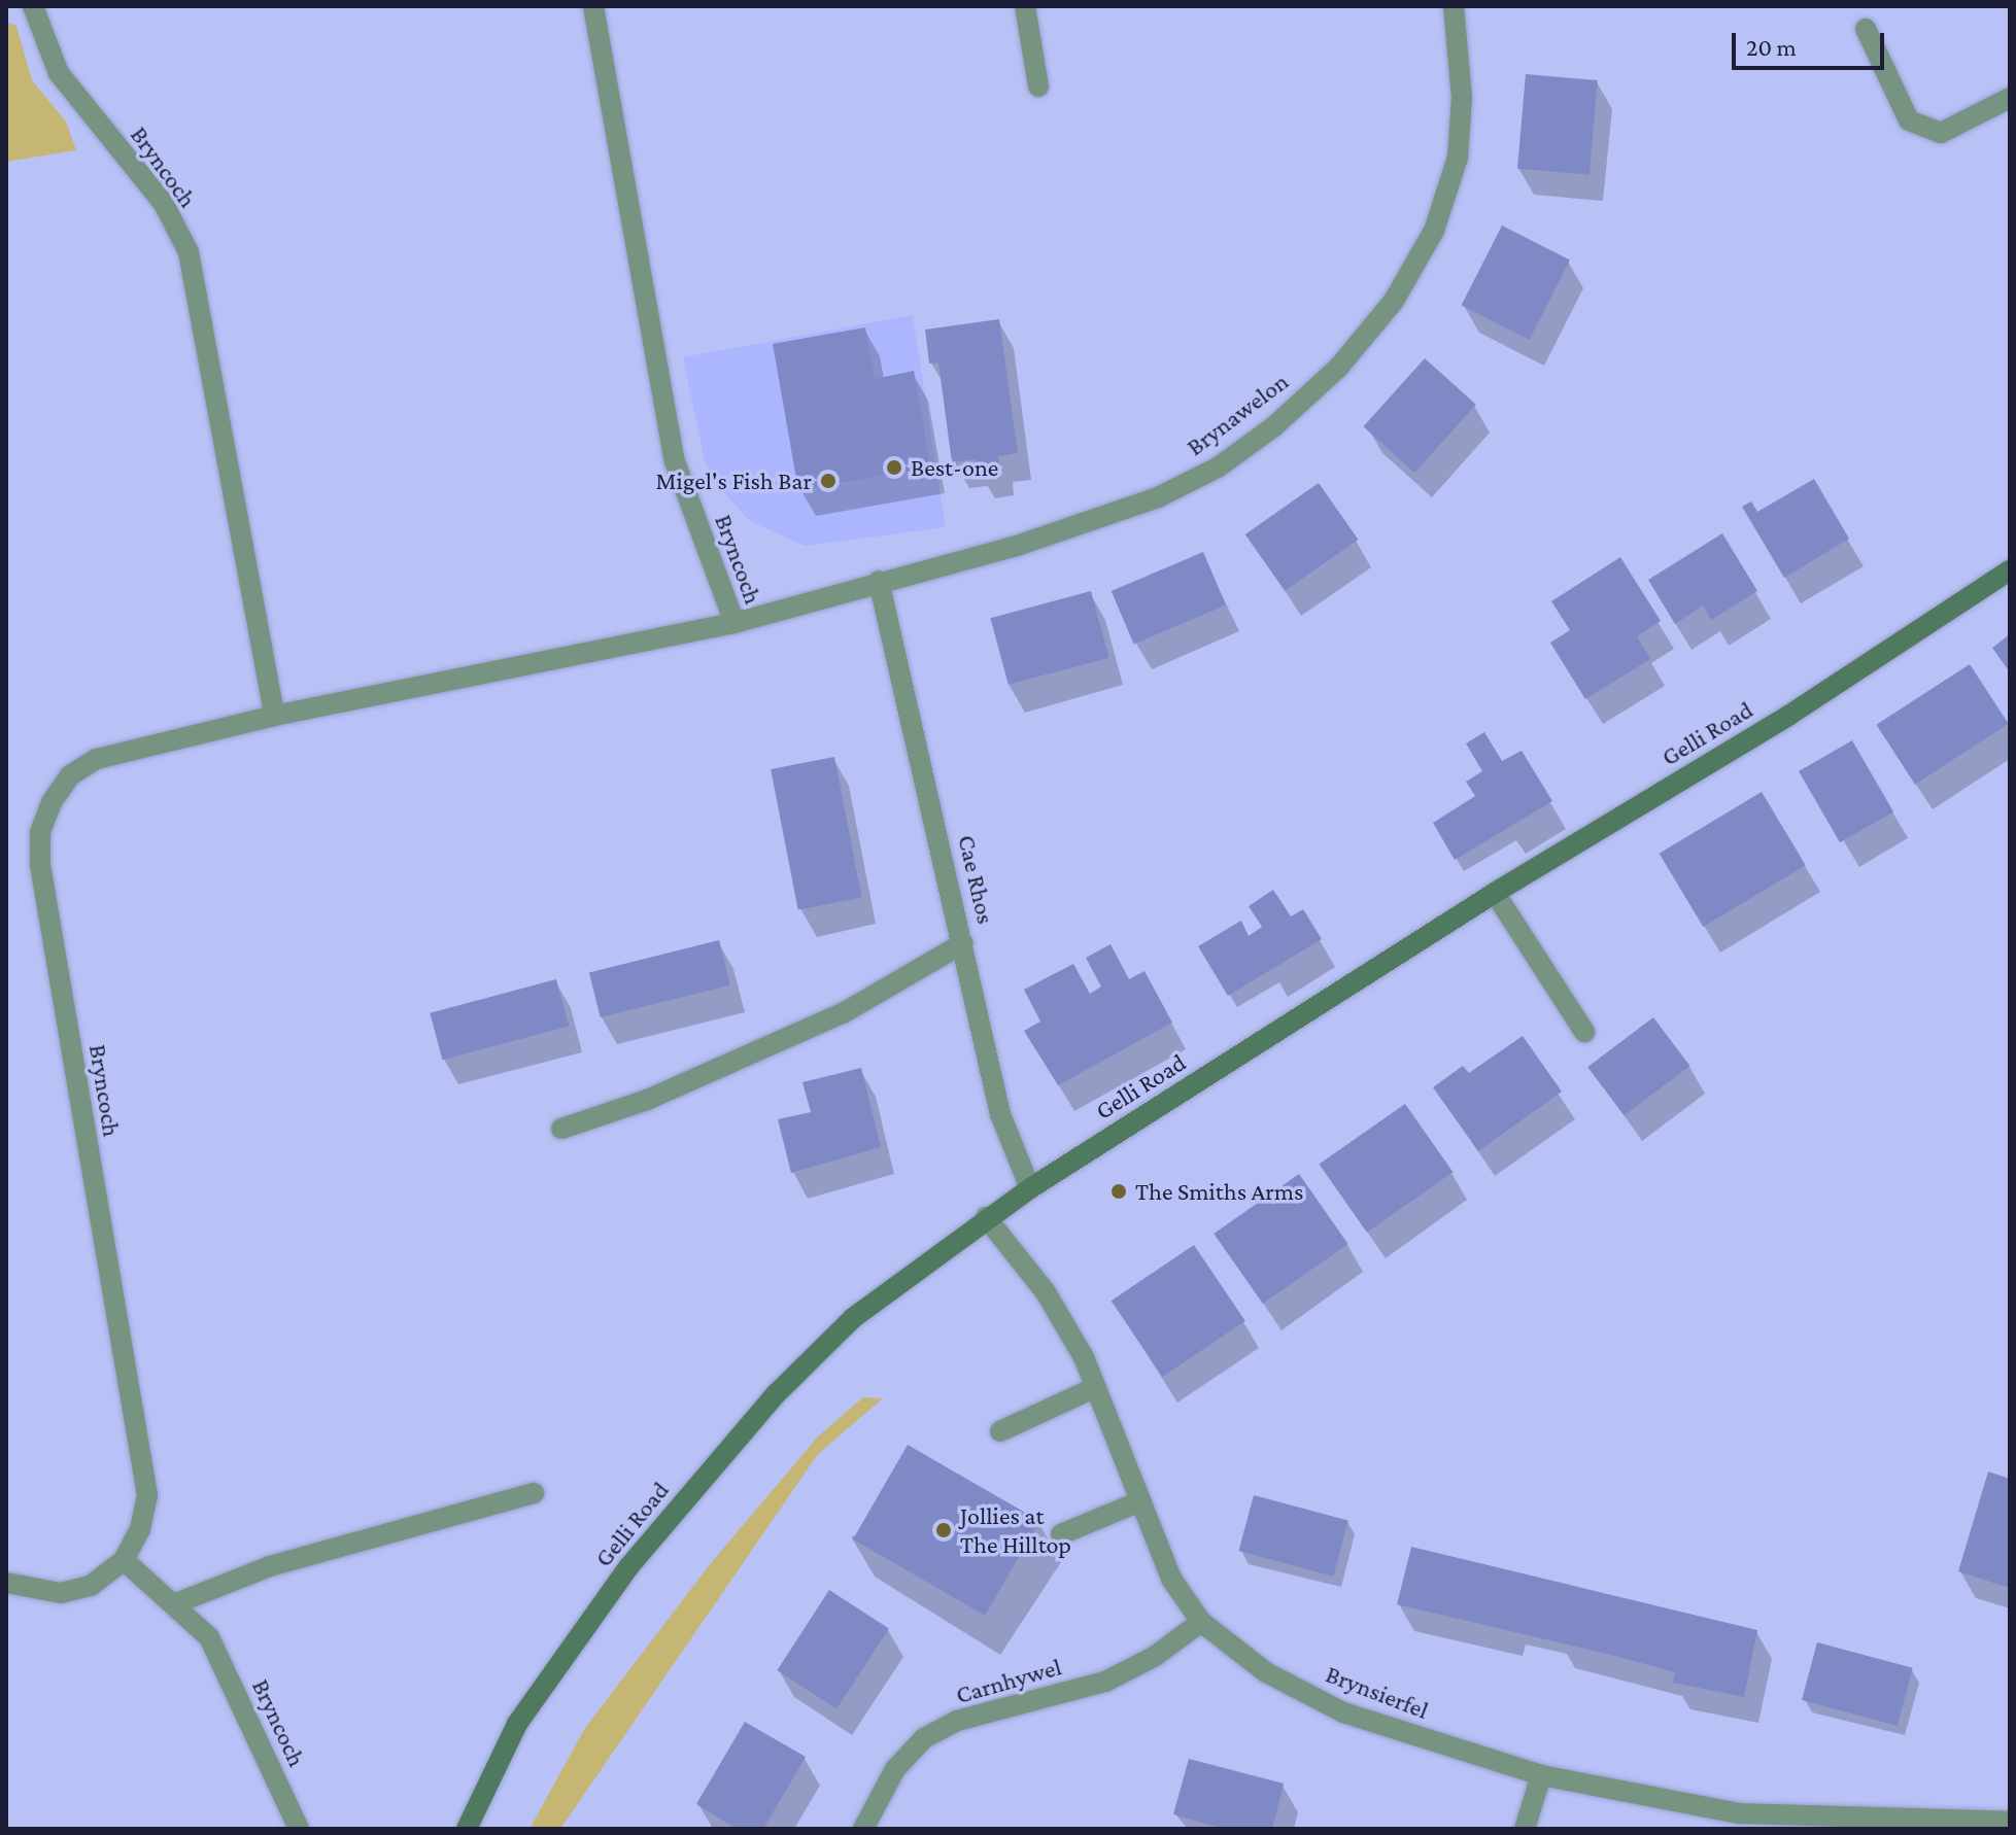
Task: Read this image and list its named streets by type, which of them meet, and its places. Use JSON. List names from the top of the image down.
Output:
{
  "streets": {
    "main road": ["Gelli Road"],
    "street": [
      "Bryncoch",
      "Brynawelon",
      "Cae Rhos",
      "Carnhywel",
      "Brynsierfel"
    ]
  },
  "crossings": [
    ["Bryncoch", "Brynawelon"],
    ["Brynawelon", "Cae Rhos"],
    ["Gelli Road", "Cae Rhos"],
    ["Gelli Road", "Brynsierfel"],
    ["Carnhywel", "Brynsierfel"]
  ],
  "places": [
    "Best-one",
    "Migel's Fish Bar",
    "The Smiths Arms",
    "Jollies at The Hilltop"
  ],
  "scale_bar": "20 m"
}
